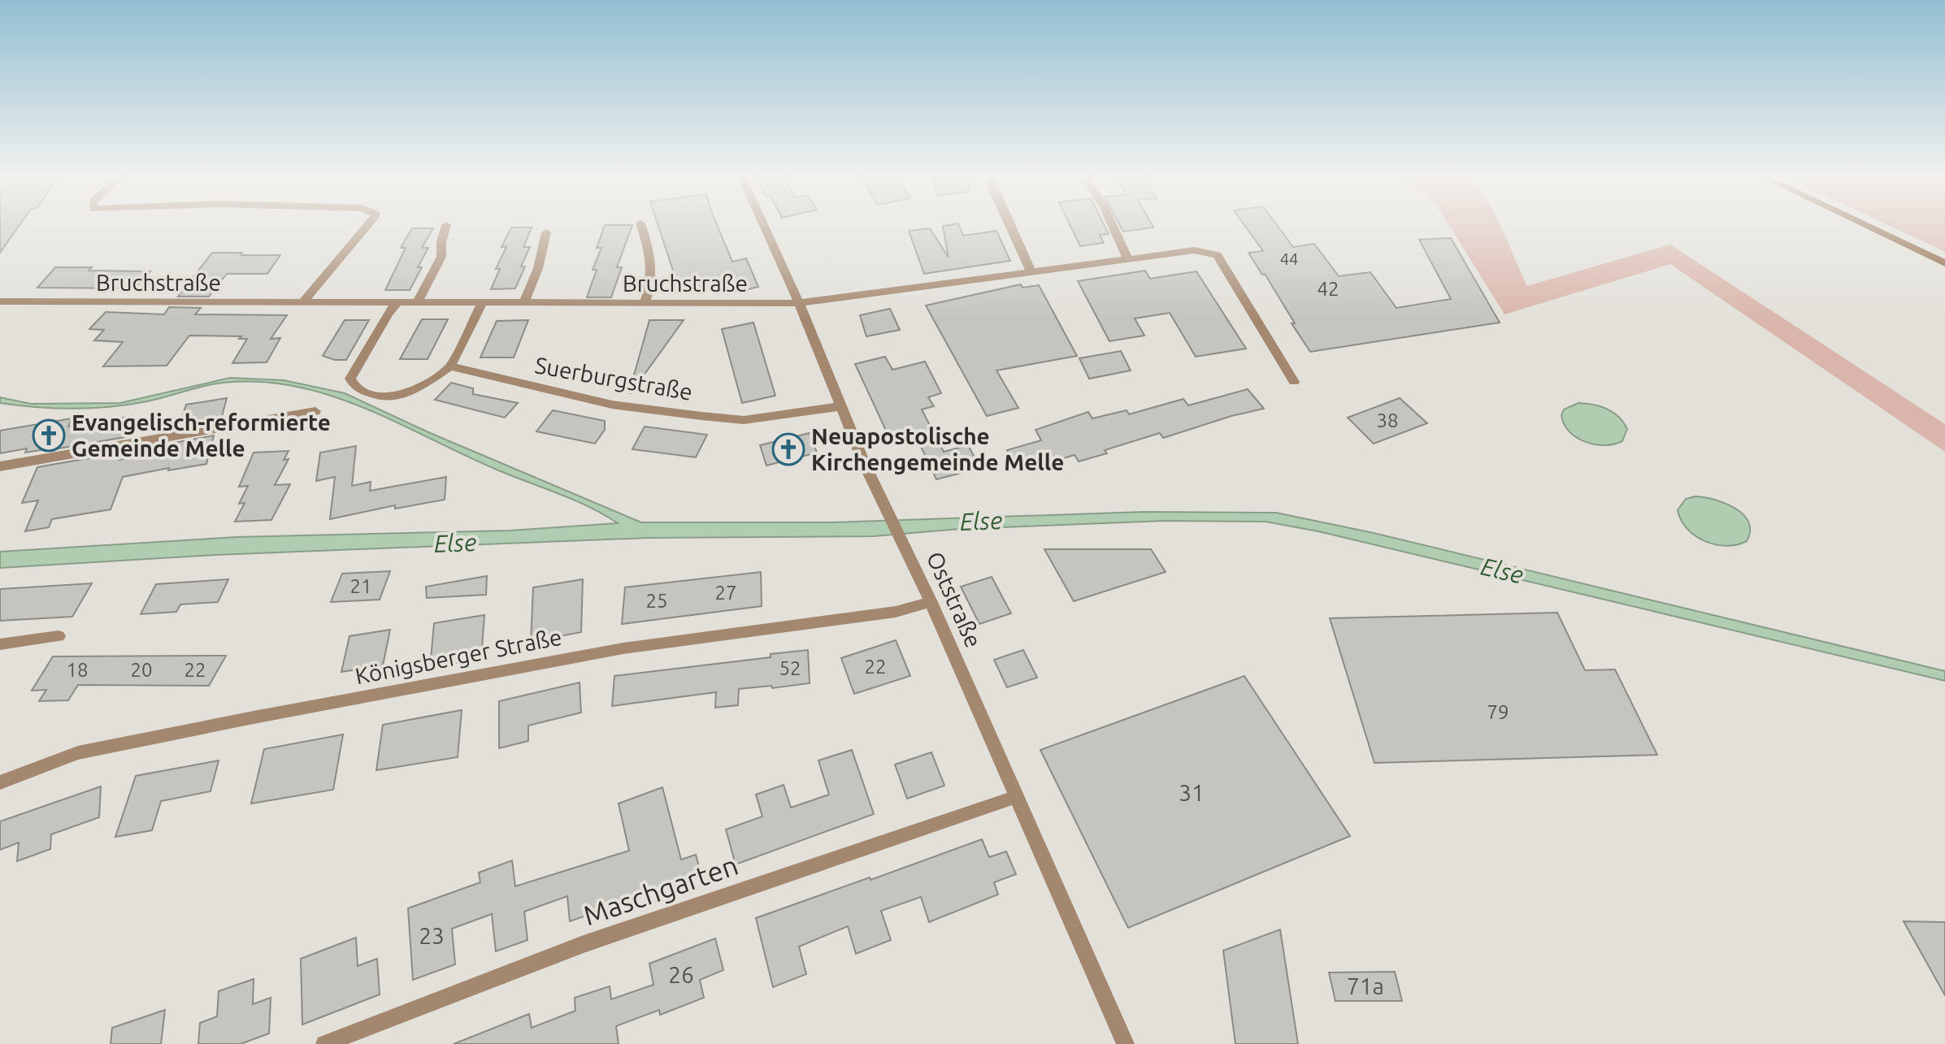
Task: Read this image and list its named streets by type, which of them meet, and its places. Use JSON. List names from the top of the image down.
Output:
{
  "streets": {
    "street": [
      "Bruchstraße",
      "Suerburgstraße",
      "Oststraße",
      "Königsberger Straße",
      "Maschgarten"
    ]
  },
  "crossings": [
    ["Bruchstraße", "Oststraße"],
    ["Suerburgstraße", "Oststraße"],
    ["Oststraße", "Königsberger Straße"],
    ["Oststraße", "Maschgarten"]
  ],
  "water": ["Else"],
  "places": {
    "church": ["Evangelisch-reformierte Gemeinde Melle", "Neuapostolische Kirchengemeinde Melle"]
  },
  "house_numbers": [
    "44",
    "42",
    "38",
    "21",
    "27",
    "25",
    "22",
    "52",
    "18",
    "20",
    "22",
    "79",
    "31",
    "23",
    "26",
    "71a"
  ]
}
